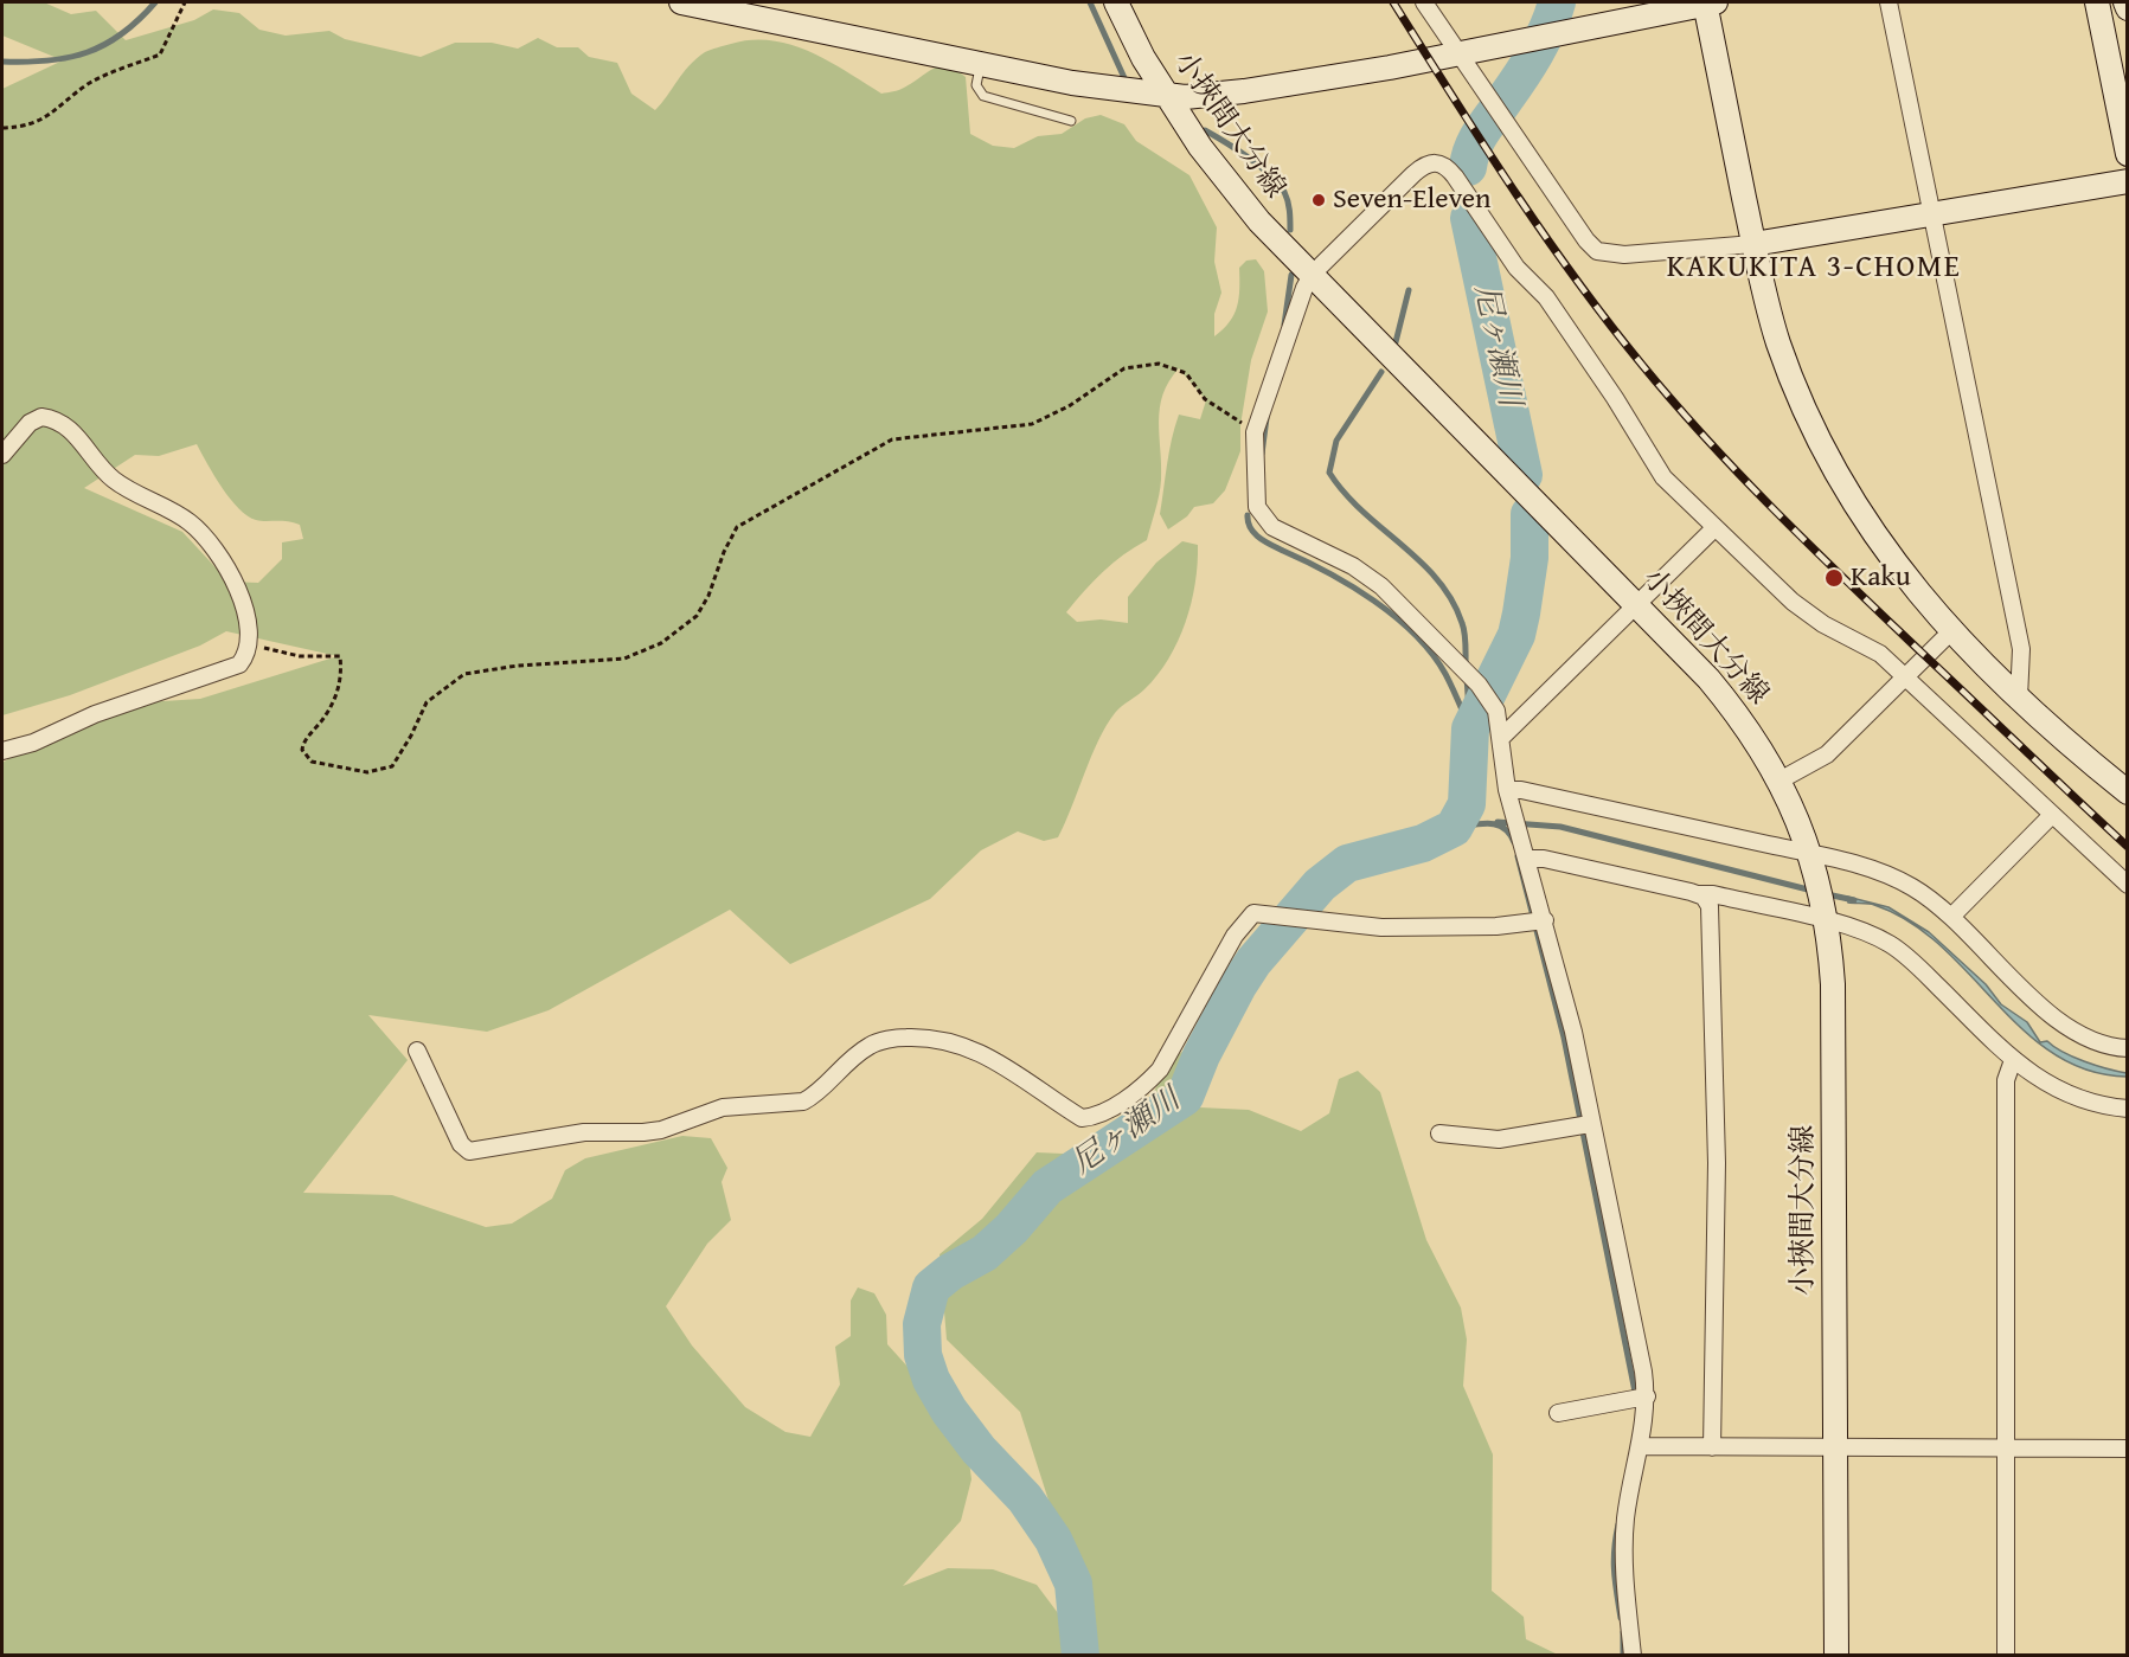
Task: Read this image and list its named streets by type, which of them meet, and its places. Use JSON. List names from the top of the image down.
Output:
{
  "streets": {
    "street": ["小挾間大分線"]
  },
  "districts": ["KAKUKITA 3-CHOME"],
  "water": ["尼ヶ瀬川"],
  "places": ["Seven-Eleven", "Kaku"]
}
